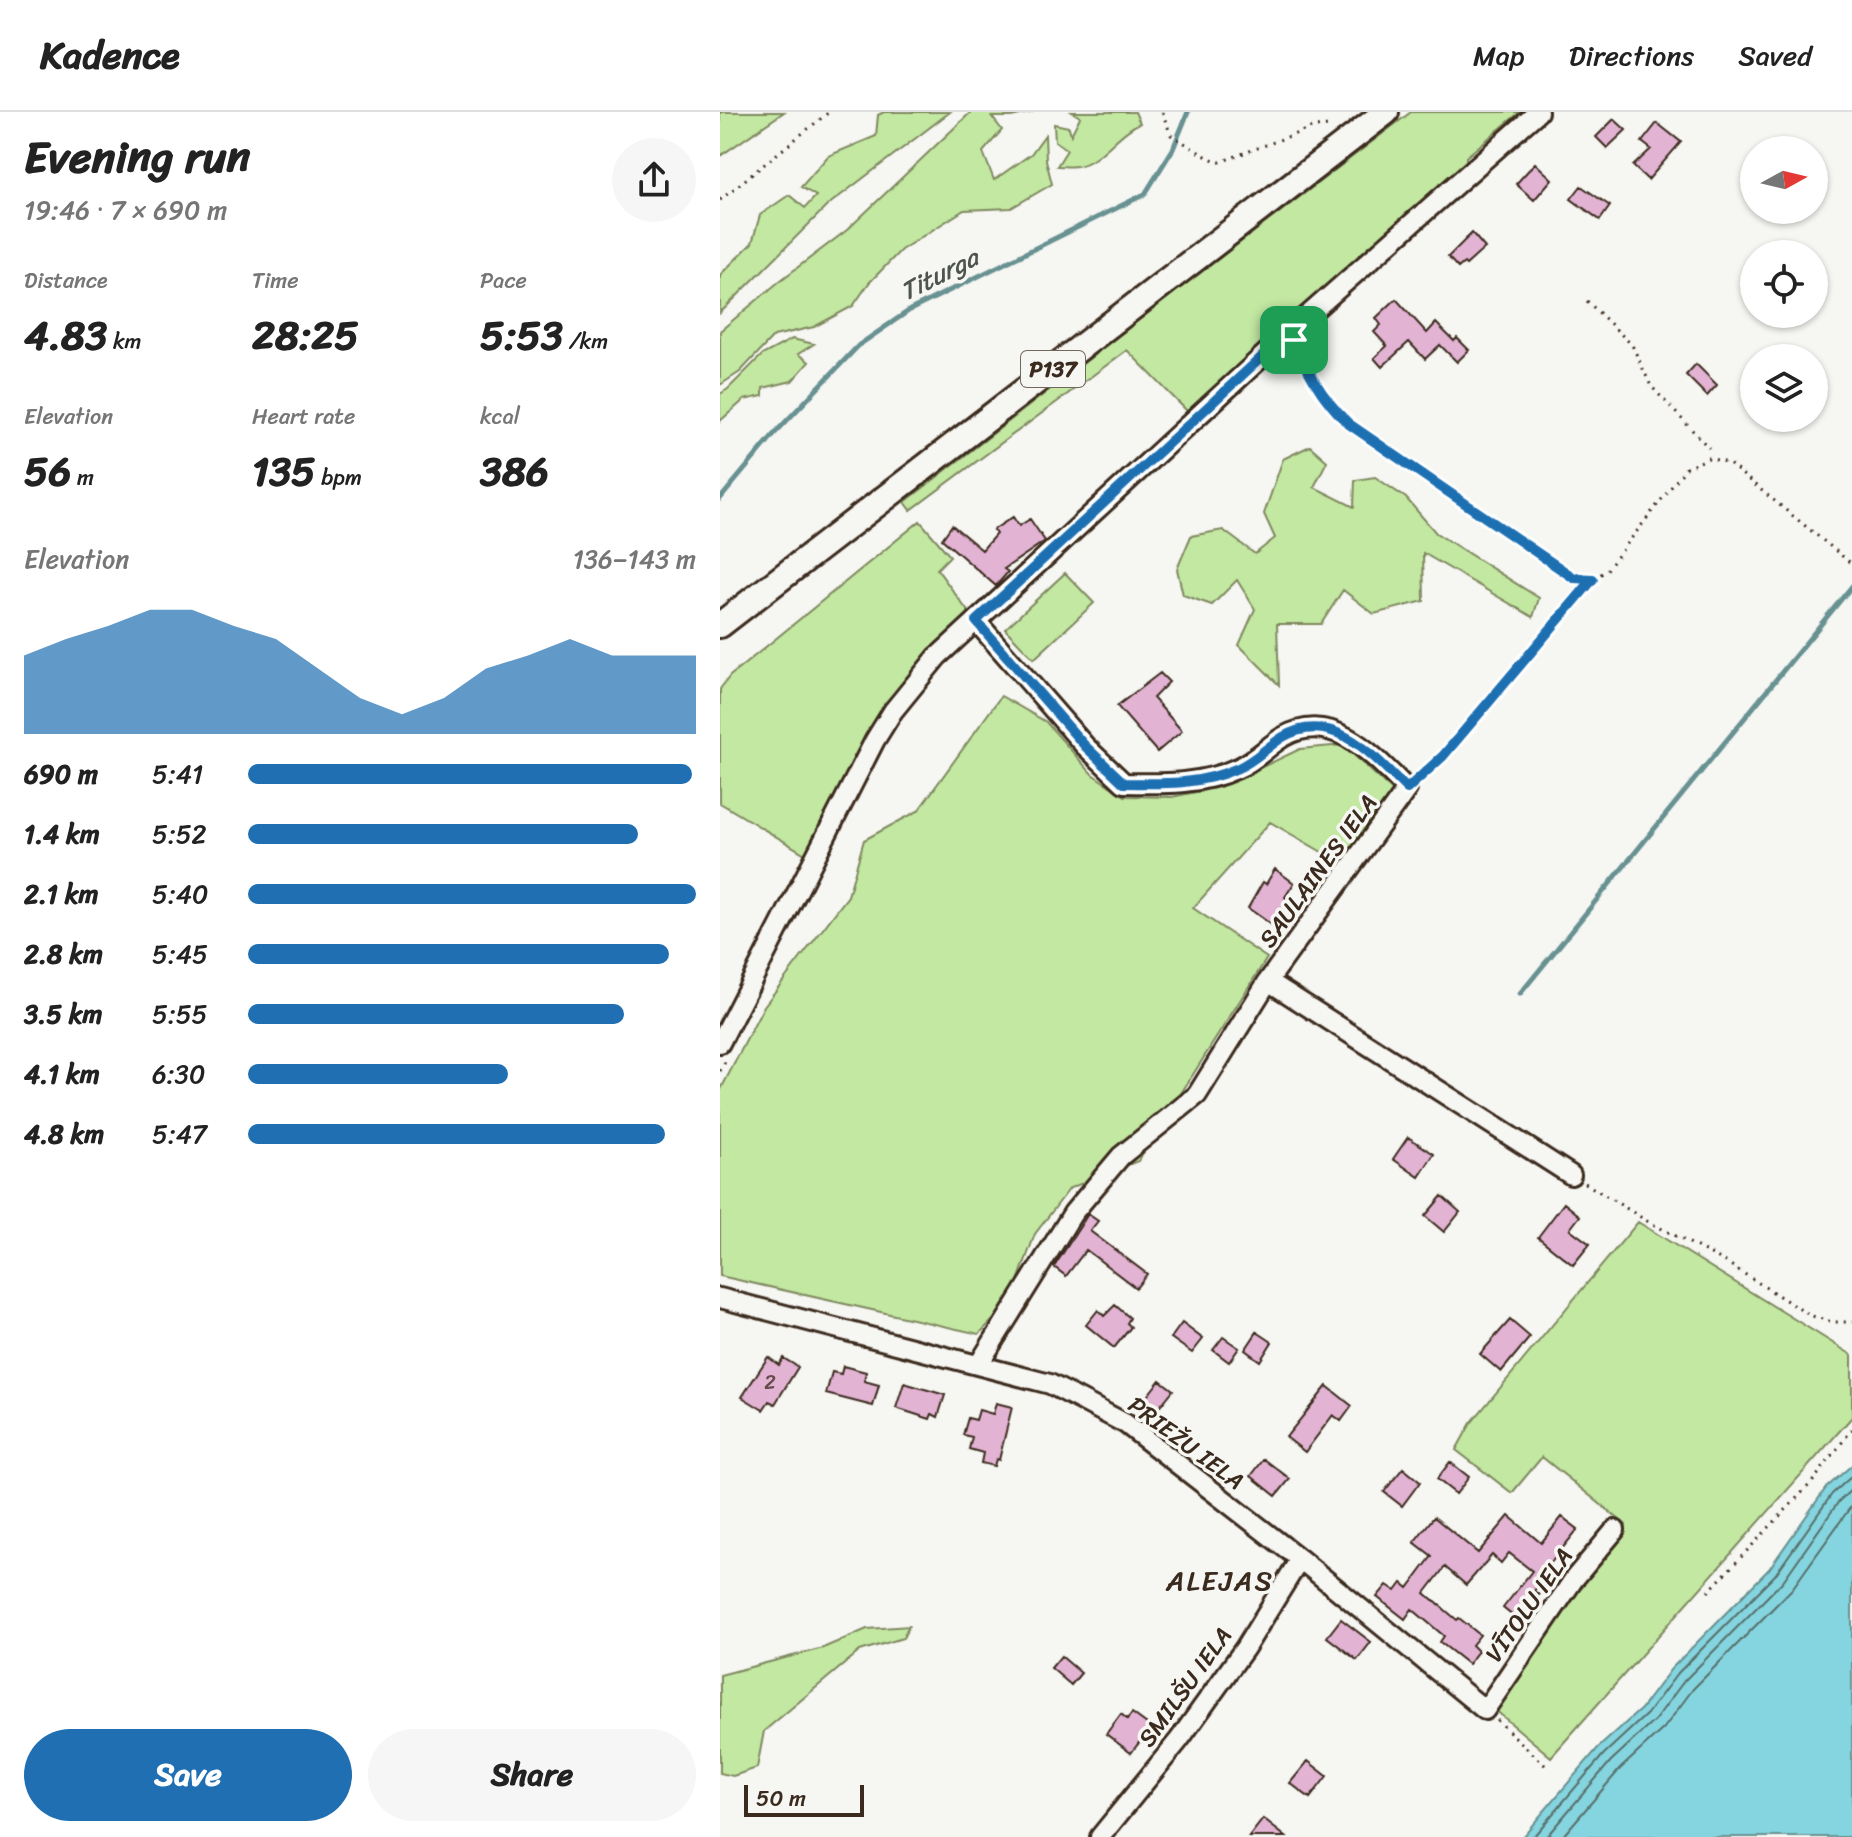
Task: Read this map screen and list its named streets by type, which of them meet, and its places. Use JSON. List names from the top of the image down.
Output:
{
  "streets": {
    "main road": ["P137"],
    "street": [
      "SAULAINES IELA",
      "PRIEŽU IELA",
      "VĪTOLU IELA",
      "SMILŠU IELA"
    ]
  },
  "crossings": [
    ["SAULAINES IELA", "PRIEŽU IELA"],
    ["PRIEŽU IELA", "VĪTOLU IELA"],
    ["PRIEŽU IELA", "SMILŠU IELA"]
  ],
  "districts": ["ALEJAS"],
  "water": ["Titurga"],
  "house_numbers": ["2"],
  "scale_bar": "50 m",
  "north": "right",
  "page": {
    "header": "Kadence",
    "nav": ["Map", "Directions", "Saved"],
    "heading": ["Evening run", "19:46 · 7 × 690 m"],
    "stats": [
      ["Distance", "4.83 km"],
      ["Time", "28:25"],
      ["Pace", "5:53 /km"],
      ["Elevation", "56 m"],
      ["Heart rate", "135 bpm"],
      ["kcal", "386"]
    ],
    "chart": ["Elevation", "136–143 m"],
    "list": [
      {
        "name": "690 m",
        "note": "5:41"
      },
      {
        "name": "1.4 km",
        "note": "5:52"
      },
      {
        "name": "2.1 km",
        "note": "5:40"
      },
      {
        "name": "2.8 km",
        "note": "5:45"
      },
      {
        "name": "3.5 km",
        "note": "5:55"
      },
      {
        "name": "4.1 km",
        "note": "6:30"
      },
      {
        "name": "4.8 km",
        "note": "5:47"
      }
    ],
    "buttons": ["Save", "Share"],
    "scale": "50 m"
  }
}
